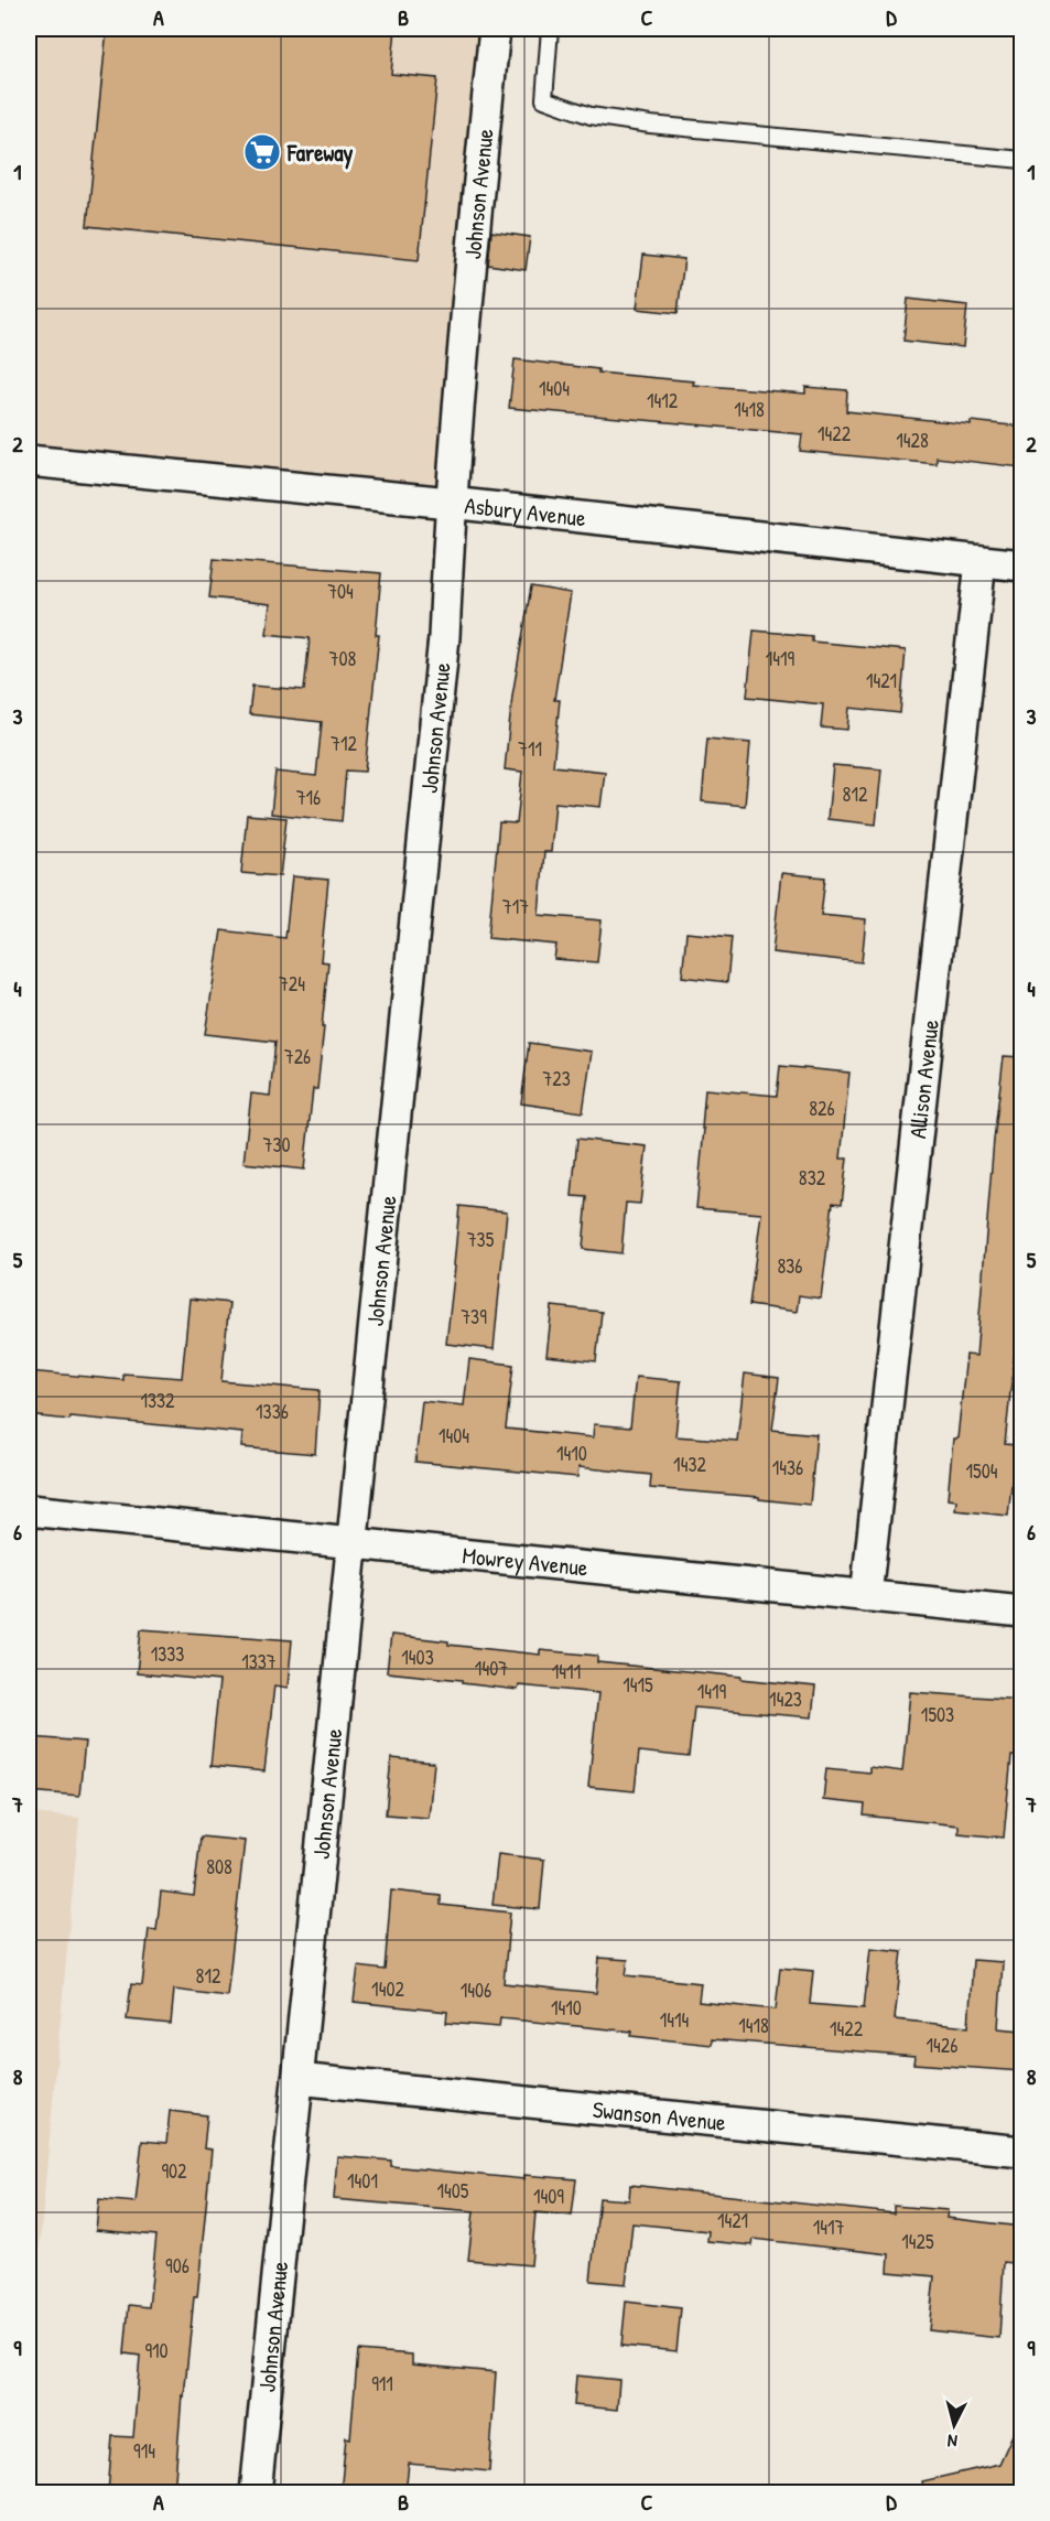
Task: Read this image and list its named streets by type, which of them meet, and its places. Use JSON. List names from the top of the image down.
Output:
{
  "streets": {
    "street": [
      "Johnson Avenue",
      "Asbury Avenue",
      "Allison Avenue",
      "Mowrey Avenue",
      "Swanson Avenue"
    ]
  },
  "crossings": [
    ["Johnson Avenue", "Asbury Avenue"],
    ["Johnson Avenue", "Mowrey Avenue"],
    ["Johnson Avenue", "Swanson Avenue"],
    ["Asbury Avenue", "Allison Avenue"],
    ["Allison Avenue", "Mowrey Avenue"]
  ],
  "places": {
    "supermarket": ["Fareway"]
  },
  "house_numbers": [
    "1404",
    "1412",
    "1418",
    "1422",
    "1428",
    "704",
    "708",
    "1419",
    "1421",
    "712",
    "711",
    "812",
    "716",
    "717",
    "724",
    "726",
    "723",
    "826",
    "730",
    "832",
    "735",
    "836",
    "739",
    "1332",
    "1336",
    "1404",
    "1410",
    "1432",
    "1436",
    "1504",
    "1333",
    "1403",
    "1337",
    "1407",
    "1411",
    "1415",
    "1419",
    "1423",
    "1503",
    "808",
    "812",
    "1402",
    "1406",
    "1410",
    "1414",
    "1418",
    "1422",
    "1426",
    "902",
    "1401",
    "1405",
    "1409",
    "1421",
    "1417",
    "1425",
    "906",
    "910",
    "911",
    "914"
  ],
  "north": "bottom",
  "grid": {
    "columns": [
      "A",
      "B",
      "C",
      "D"
    ],
    "rows": [
      "1",
      "2",
      "3",
      "4",
      "5",
      "6",
      "7",
      "8",
      "9"
    ]
  }
}
